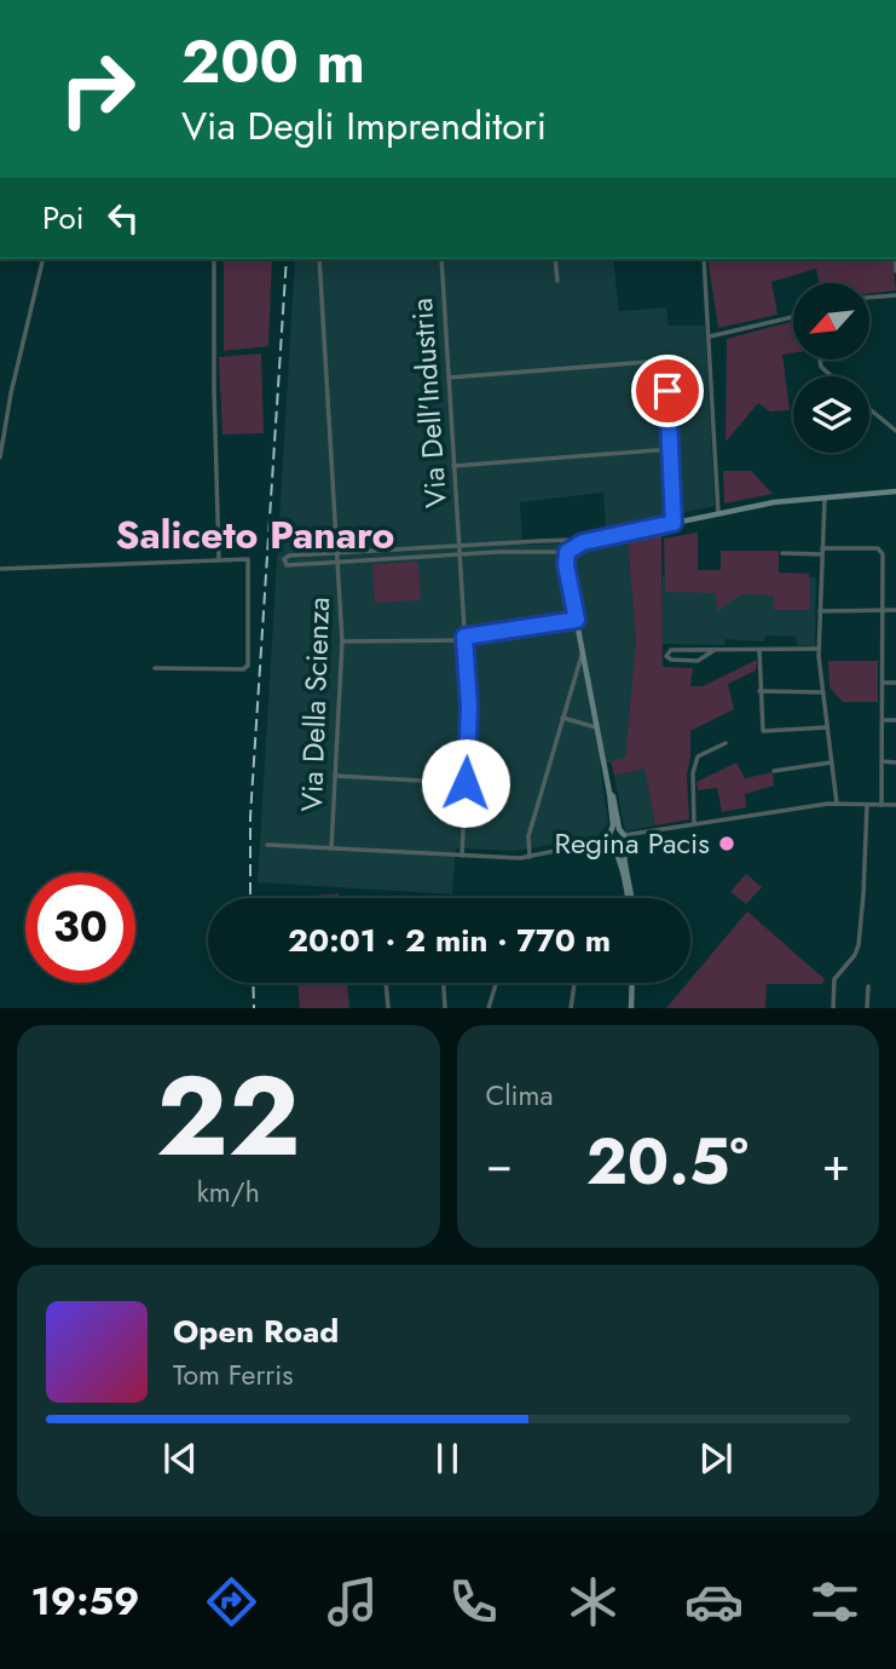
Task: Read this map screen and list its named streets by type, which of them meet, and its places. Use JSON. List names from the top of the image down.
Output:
{
  "streets": {
    "street": ["Via Dell'Industria", "Via Della Scienza"]
  },
  "districts": ["Saliceto Panaro"],
  "places": ["Regina Pacis"],
  "north": "bottom left",
  "page": {
    "turn": ["200 m", "Via Degli Imprenditori"],
    "then": "Poi",
    "limit": "30",
    "trip": "20:01 · 2 min · 770 m",
    "tile": [
      ["22", "km/h"],
      "Clima"
    ],
    "heat": ["−", "20.5°", "+"],
    "song": ["Open Road", "Tom Ferris"],
    "tabs": "19:59"
  }
}
